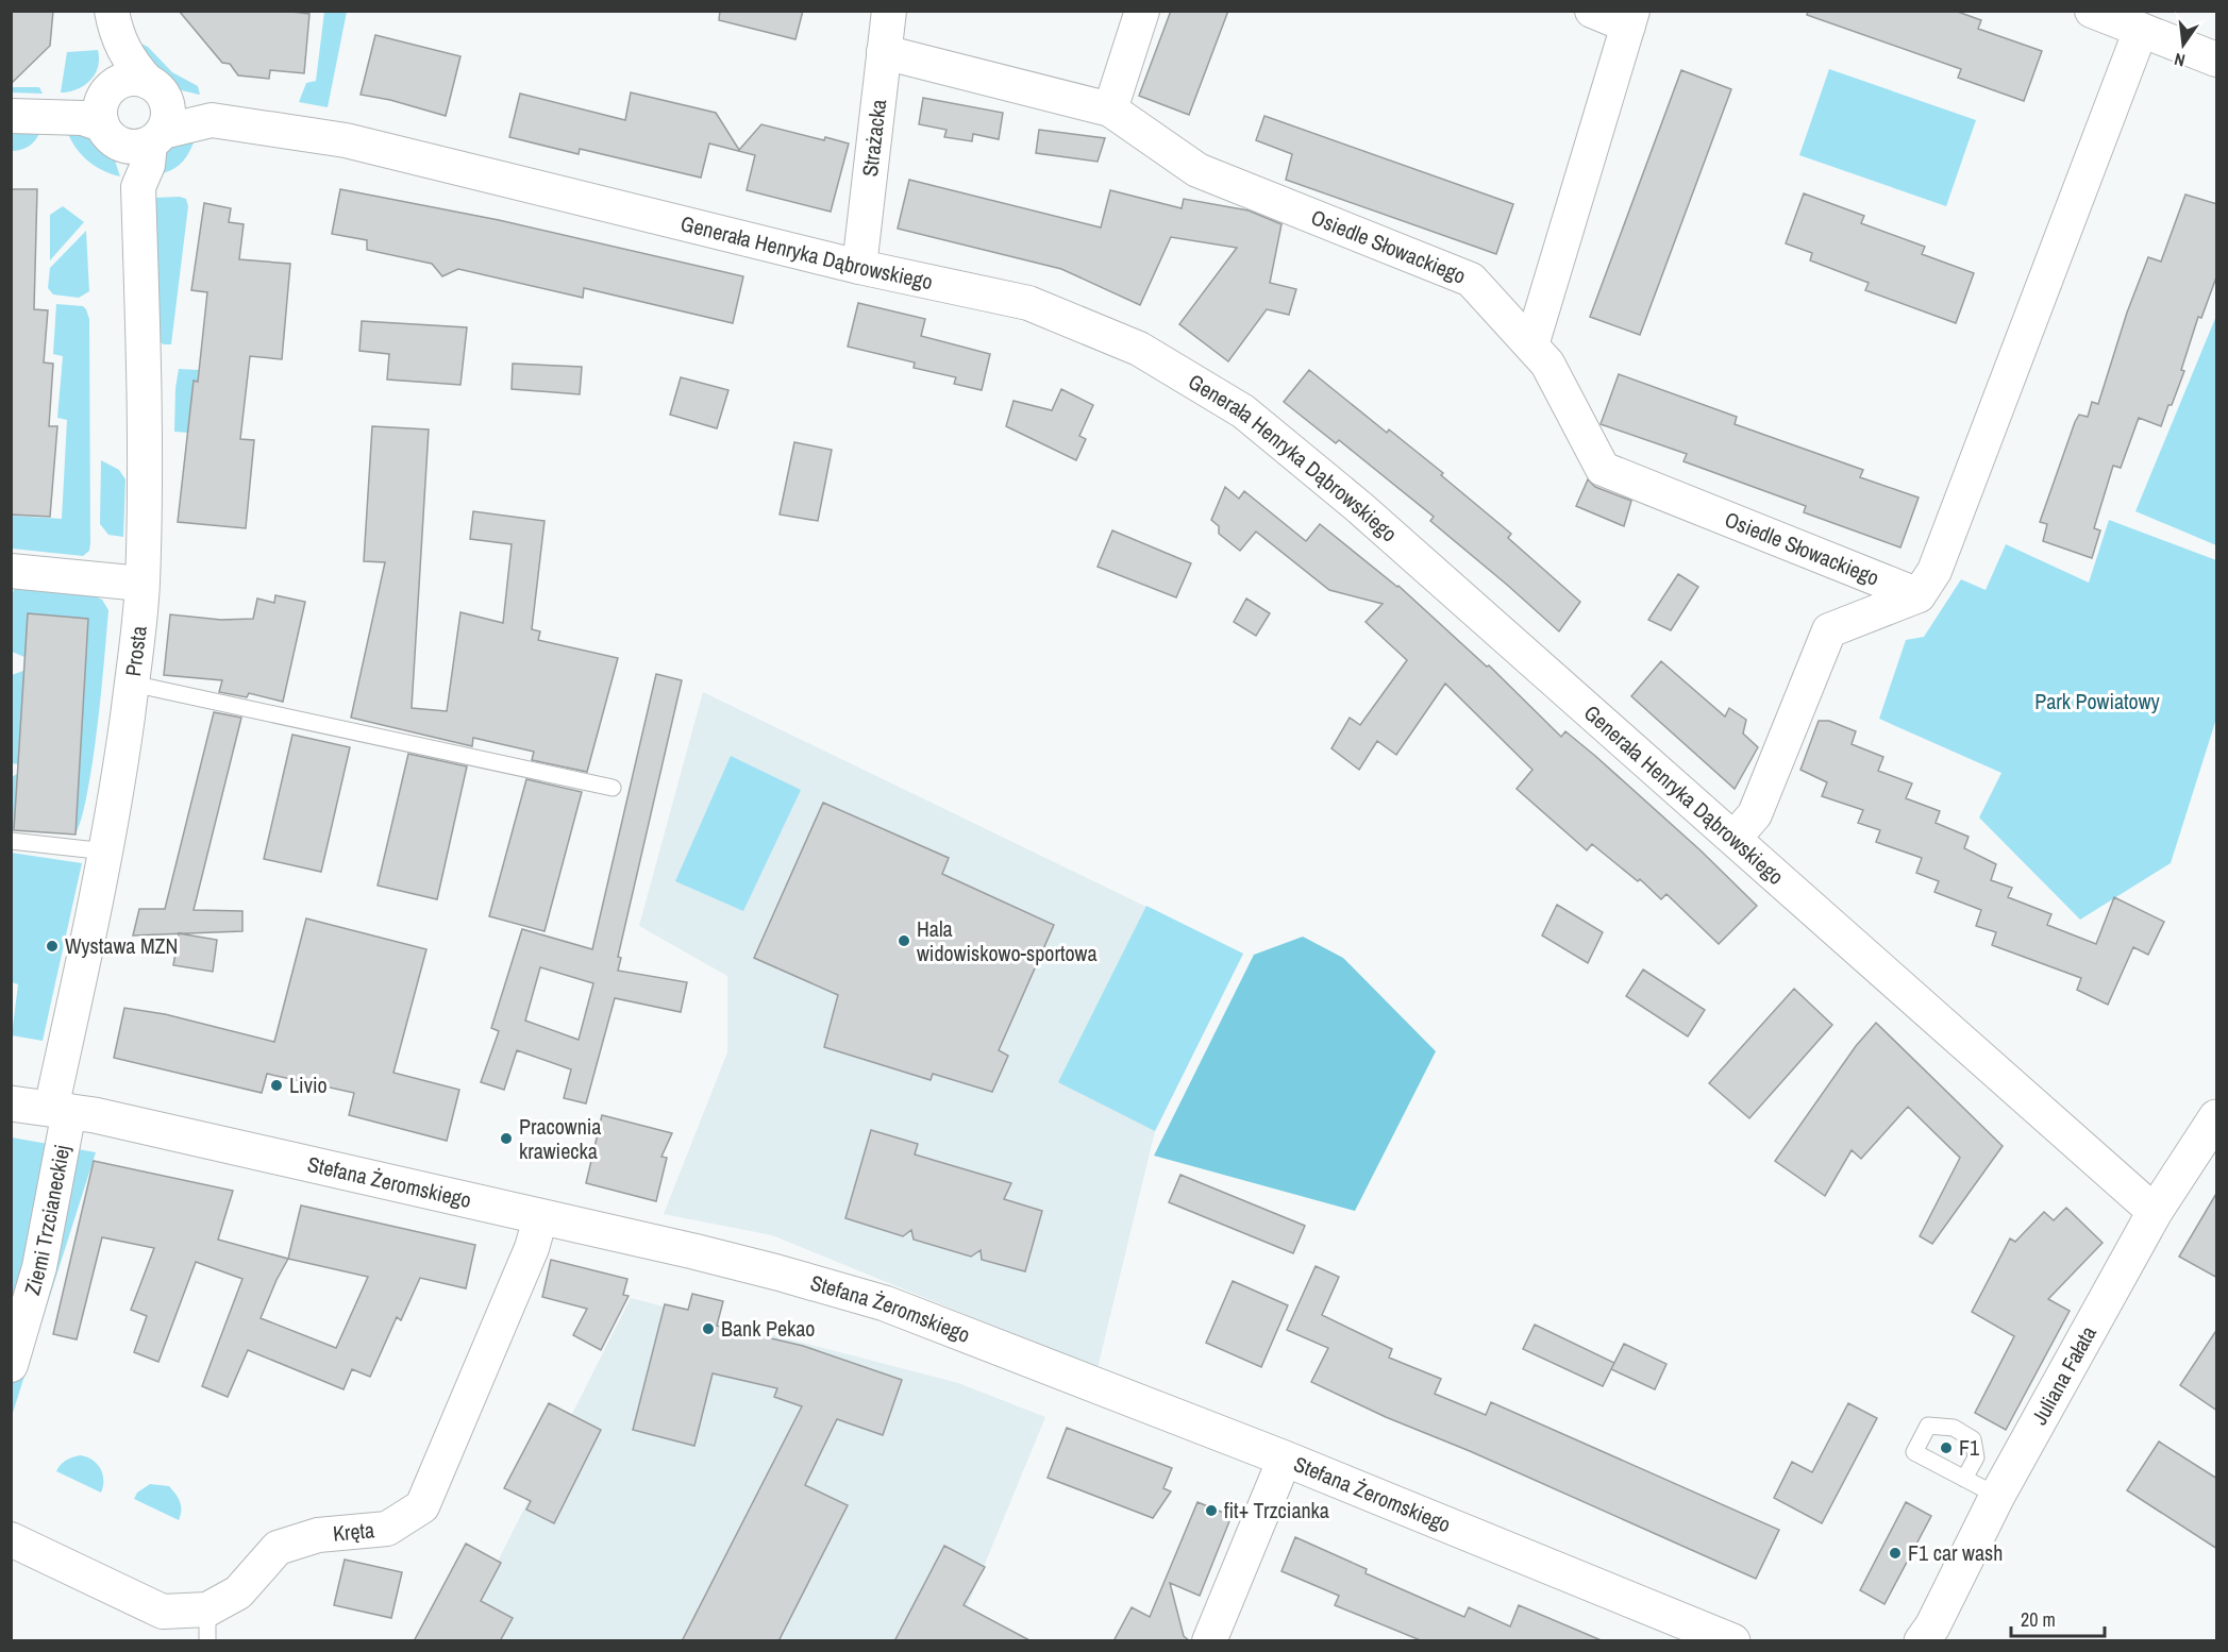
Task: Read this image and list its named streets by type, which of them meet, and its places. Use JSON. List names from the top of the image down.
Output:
{
  "streets": {
    "main road": ["Stefana Żeromskiego", "Juliana Fałata"],
    "street": [
      "Strażacka",
      "Osiedle Słowackiego",
      "Generała Henryka Dąbrowskiego",
      "Prosta",
      "Ziemi Trzcianeckiej",
      "Kręta"
    ]
  },
  "crossings": [
    ["Strażacka", "Osiedle Słowackiego"],
    ["Strażacka", "Generała Henryka Dąbrowskiego"],
    ["Generała Henryka Dąbrowskiego", "Prosta"],
    ["Generała Henryka Dąbrowskiego", "Juliana Fałata"],
    ["Prosta", "Stefana Żeromskiego"],
    ["Prosta", "Ziemi Trzcianeckiej"],
    ["Stefana Żeromskiego", "Ziemi Trzcianeckiej"],
    ["Stefana Żeromskiego", "Kręta"]
  ],
  "parks": ["Park Powiatowy"],
  "places": [
    "Hala widowiskowo-sportowa",
    "Wystawa MZN",
    "Livio",
    "Pracownia krawiecka",
    "Bank Pekao",
    "F1",
    "fit+ Trzcianka",
    "F1 car wash"
  ],
  "scale_bar": "20 m",
  "north": "bottom"
}
